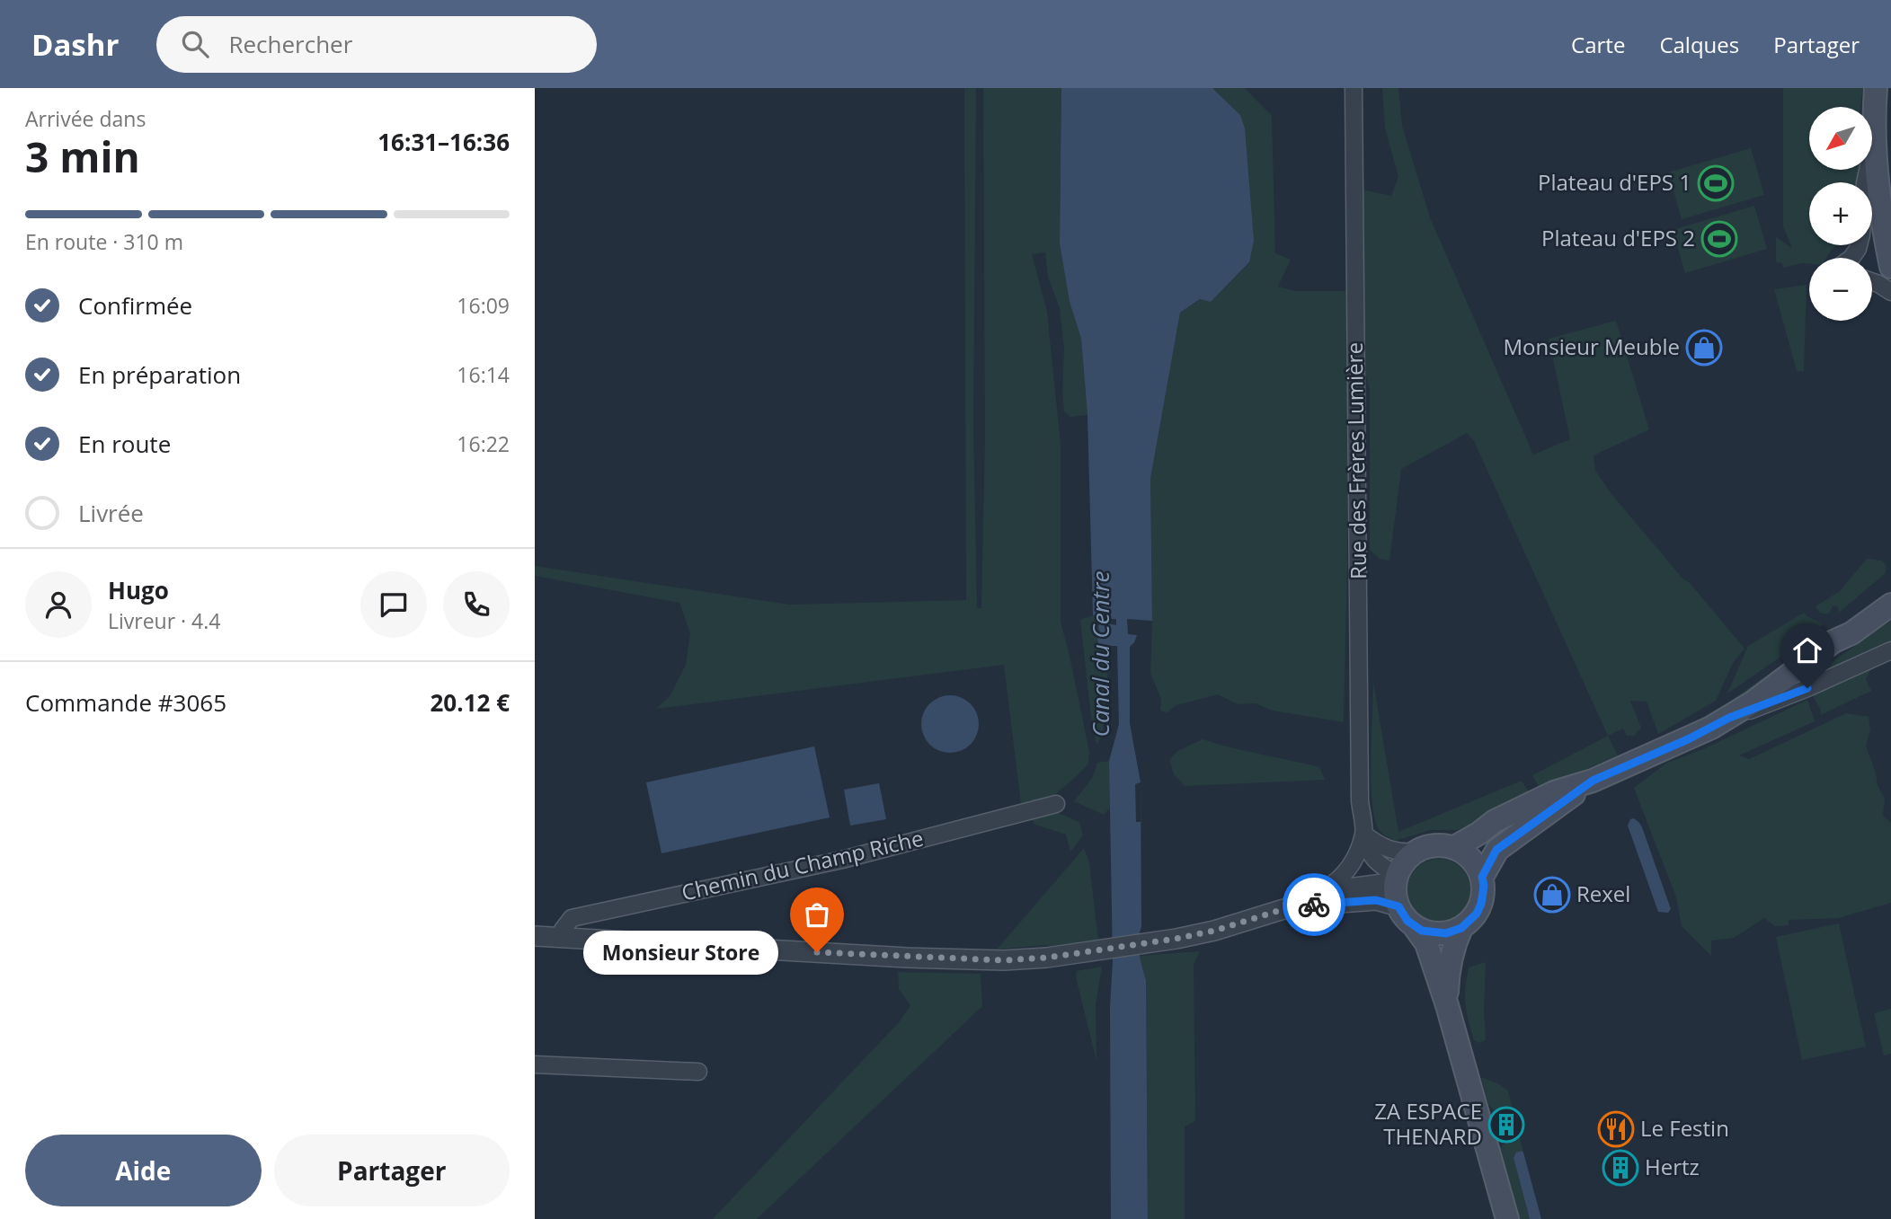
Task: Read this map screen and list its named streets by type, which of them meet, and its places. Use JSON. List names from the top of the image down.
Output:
{
  "streets": {
    "street": ["Rue des Frères Lumière", "Chemin du Champ Riche"]
  },
  "water": ["Canal du Centre"],
  "places": {
    "sports": ["Plateau d'EPS 1", "Plateau d'EPS 2"],
    "shop": ["Monsieur Meuble", "Rexel"],
    "other": ["Monsieur Store"],
    "building": ["ZA ESPACE THENARD", "Hertz"],
    "restaurant": ["Le Festin"]
  },
  "north": "bottom left",
  "page": {
    "header": "Dashr",
    "search": "Rechercher",
    "nav": ["Carte", "Calques", "Partager"],
    "heading": ["3 min", "Arrivée dans", "16:31–16:36"],
    "panel": [
      "Hugo",
      "Livreur · 4.4",
      "Commande #3065",
      "20.12 €"
    ],
    "map_buttons": ["+", "−"],
    "bar": "En route · 310 m",
    "list": [
      ["Confirmée", "16:09"],
      ["En préparation", "16:14"],
      ["En route", "16:22"],
      "Livrée"
    ],
    "bubble": "Monsieur Store",
    "buttons": ["Aide", "Partager"]
  }
}
